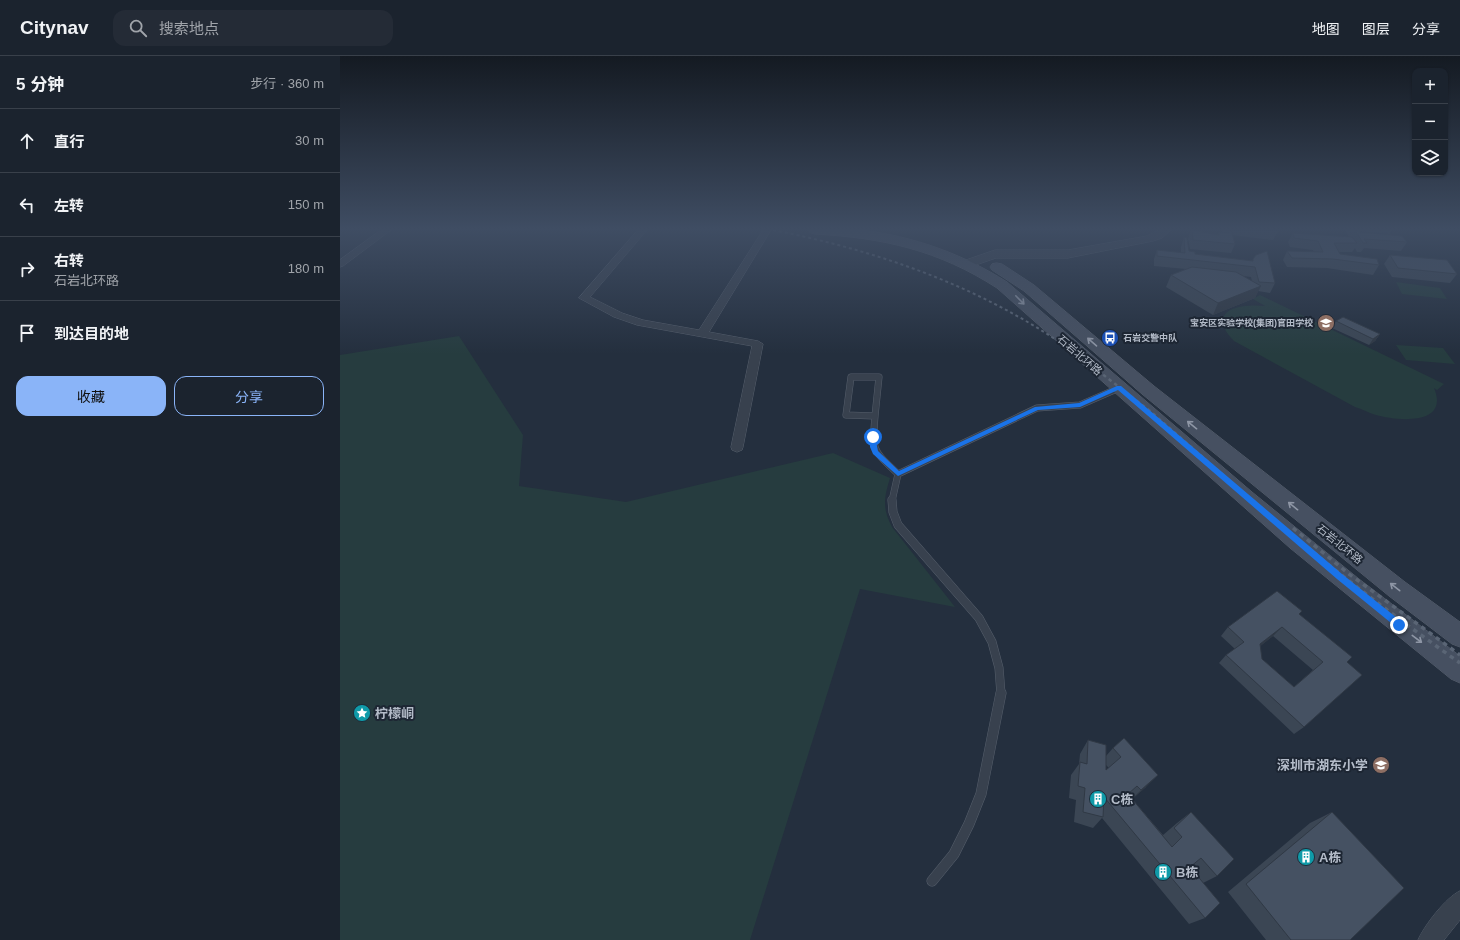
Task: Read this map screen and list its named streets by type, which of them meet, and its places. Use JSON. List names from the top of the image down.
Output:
{
  "streets": {
    "main road": ["石岩北环路"]
  },
  "places": {
    "school or university": ["宝安区实验学校(集团)官田学校", "深圳市湖东小学"],
    "bus stop": ["石岩交警中队"],
    "place": ["柠檬峒"],
    "building": ["C栋", "A栋", "B栋"]
  },
  "page": {
    "header": "Citynav",
    "search": "搜索地点",
    "nav": ["地图", "图层", "分享"],
    "heading": ["5 分钟", "步行 · 360 m"],
    "map_buttons": ["+", "−"],
    "list": [
      ["直行", "30 m"],
      ["左转", "150 m"],
      ["右转", "石岩北环路", "180 m"],
      "到达目的地"
    ],
    "buttons": ["收藏", "分享"]
  }
}
